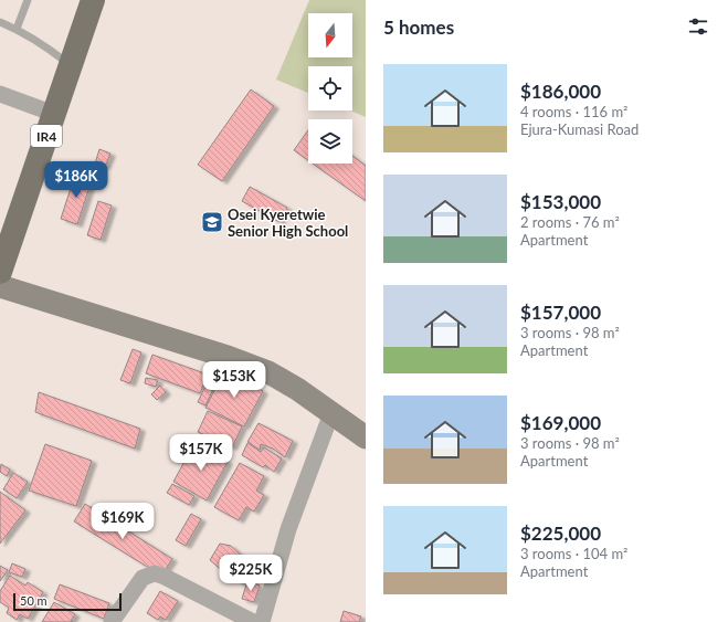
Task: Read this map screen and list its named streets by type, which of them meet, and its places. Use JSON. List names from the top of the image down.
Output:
{
  "streets": {
    "main road": ["IR4"]
  },
  "places": {
    "school or university": ["Osei Kyeretwie Senior High School"]
  },
  "scale_bar": "50 m",
  "north": "bottom",
  "page": {
    "heading": "5 homes",
    "list": [
      {
        "name": "$186,000",
        "note": "4 rooms · 116 m² · Ejura-Kumasi Road"
      },
      {
        "name": "$153,000",
        "note": "2 rooms · 76 m² · Apartment"
      },
      {
        "name": "$157,000",
        "note": "3 rooms · 98 m² · Apartment"
      },
      {
        "name": "$169,000",
        "note": "3 rooms · 98 m² · Apartment"
      },
      {
        "name": "$225,000",
        "note": "3 rooms · 104 m² · Apartment"
      }
    ],
    "price": [
      "$186K",
      "$153K",
      "$157K",
      "$169K",
      "$225K"
    ],
    "scale": "50 m"
  }
}
